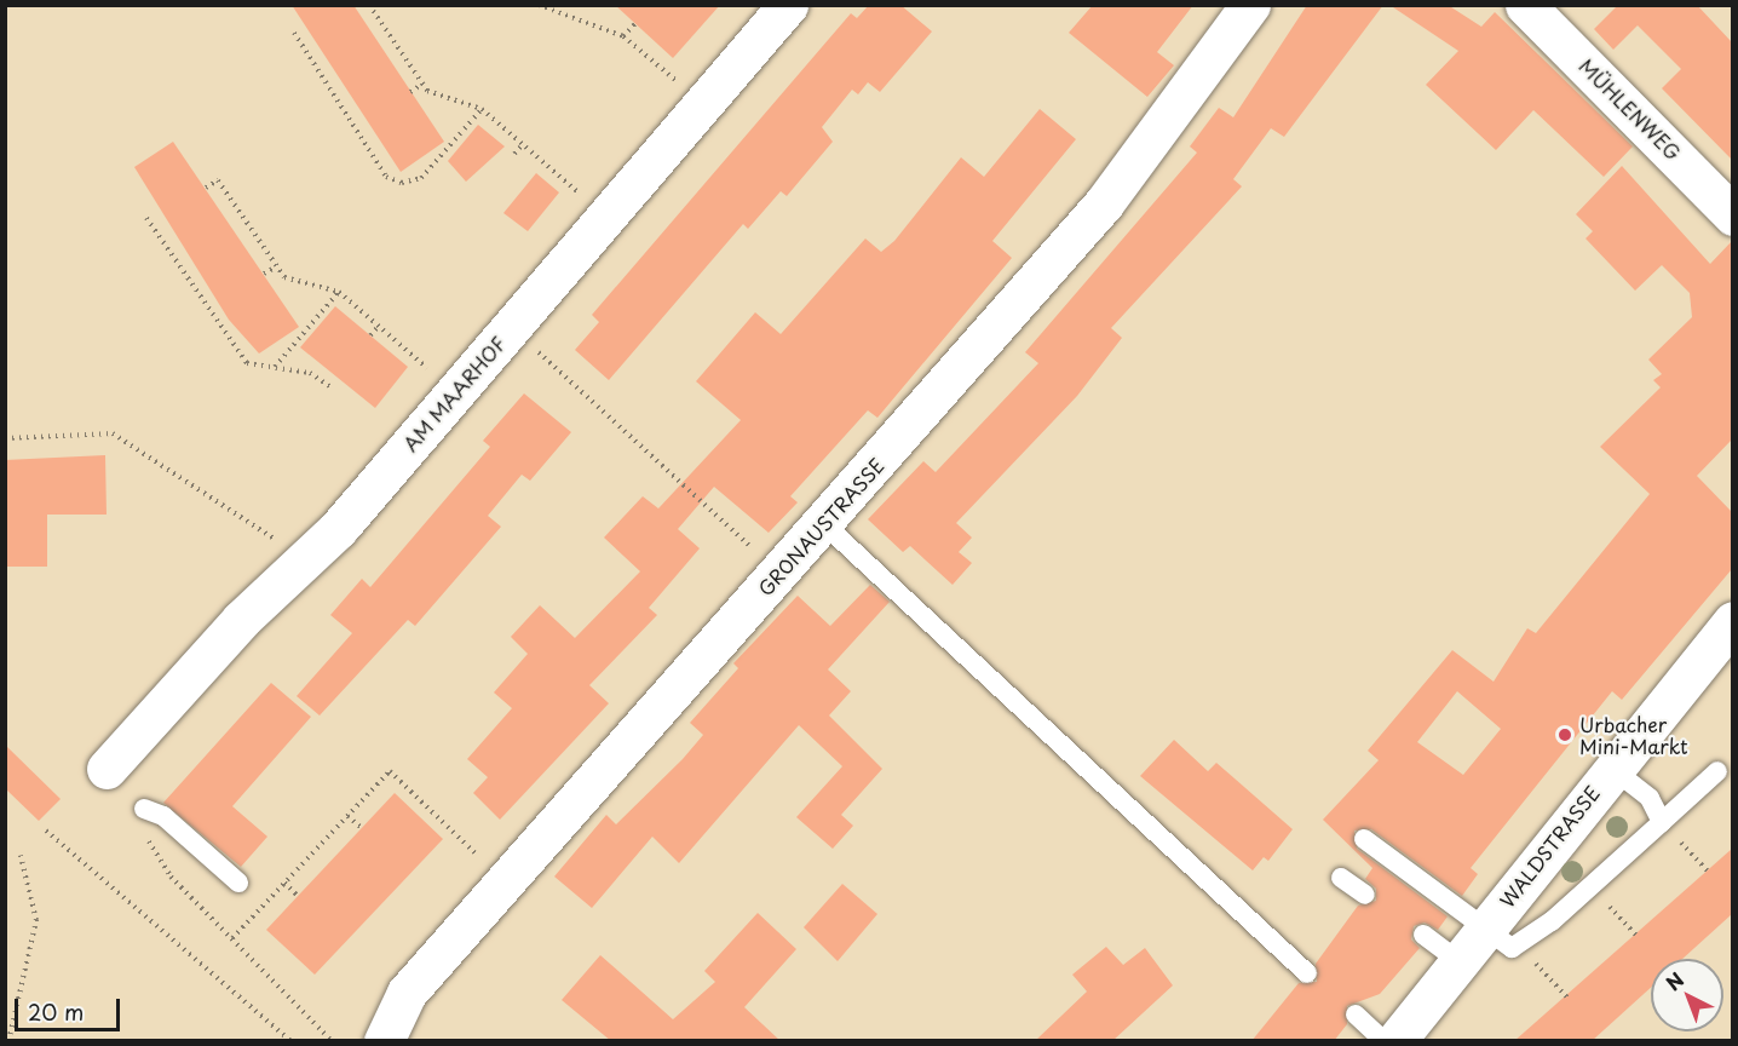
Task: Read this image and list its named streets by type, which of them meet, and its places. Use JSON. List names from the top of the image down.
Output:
{
  "streets": {
    "street": [
      "MÜHLENWEG",
      "AM MAARHOF",
      "GRONAUSTRASSE",
      "WALDSTRASSE"
    ]
  },
  "places": ["Urbacher Mini-Markt"],
  "scale_bar": "20 m",
  "north": "top left"
}
